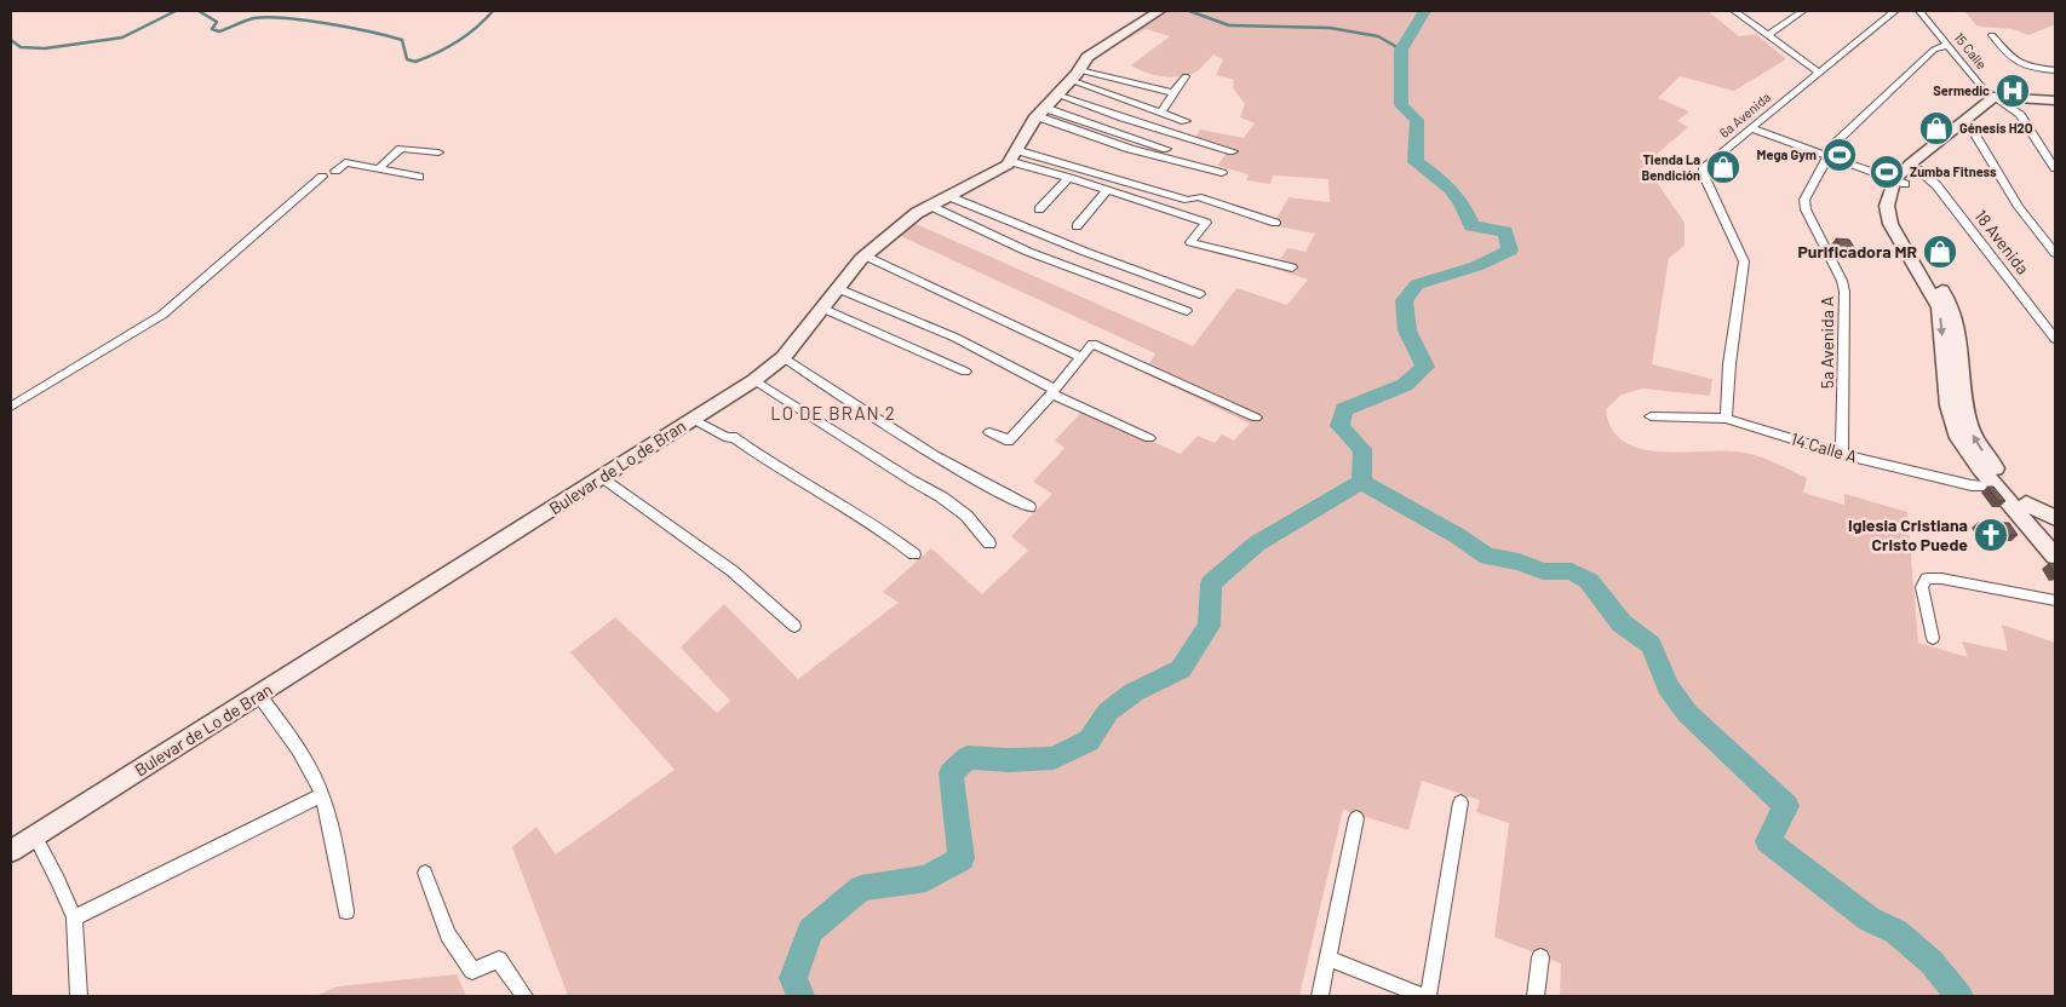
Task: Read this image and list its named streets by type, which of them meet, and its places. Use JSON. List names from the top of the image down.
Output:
{
  "streets": {
    "street": [
      "15 Calle",
      "6a Avenida",
      "18 Avenida",
      "5a Avenida A",
      "14 Calle A",
      "Bulevar de Lo de Bran"
    ]
  },
  "crossings": [
    ["15 Calle", "5a Avenida A"],
    ["6a Avenida", "14 Calle A"],
    ["5a Avenida A", "14 Calle A"]
  ],
  "districts": ["LO DE BRAN 2"],
  "places": {
    "hospital": ["Sermedic"],
    "shop": ["Génesis H2O", "Tienda La Bendición", "Purificadora MR"],
    "sports": ["Mega Gym", "Zumba Fitness"],
    "church": ["Iglesia Cristiana Cristo Puede"]
  }
}
